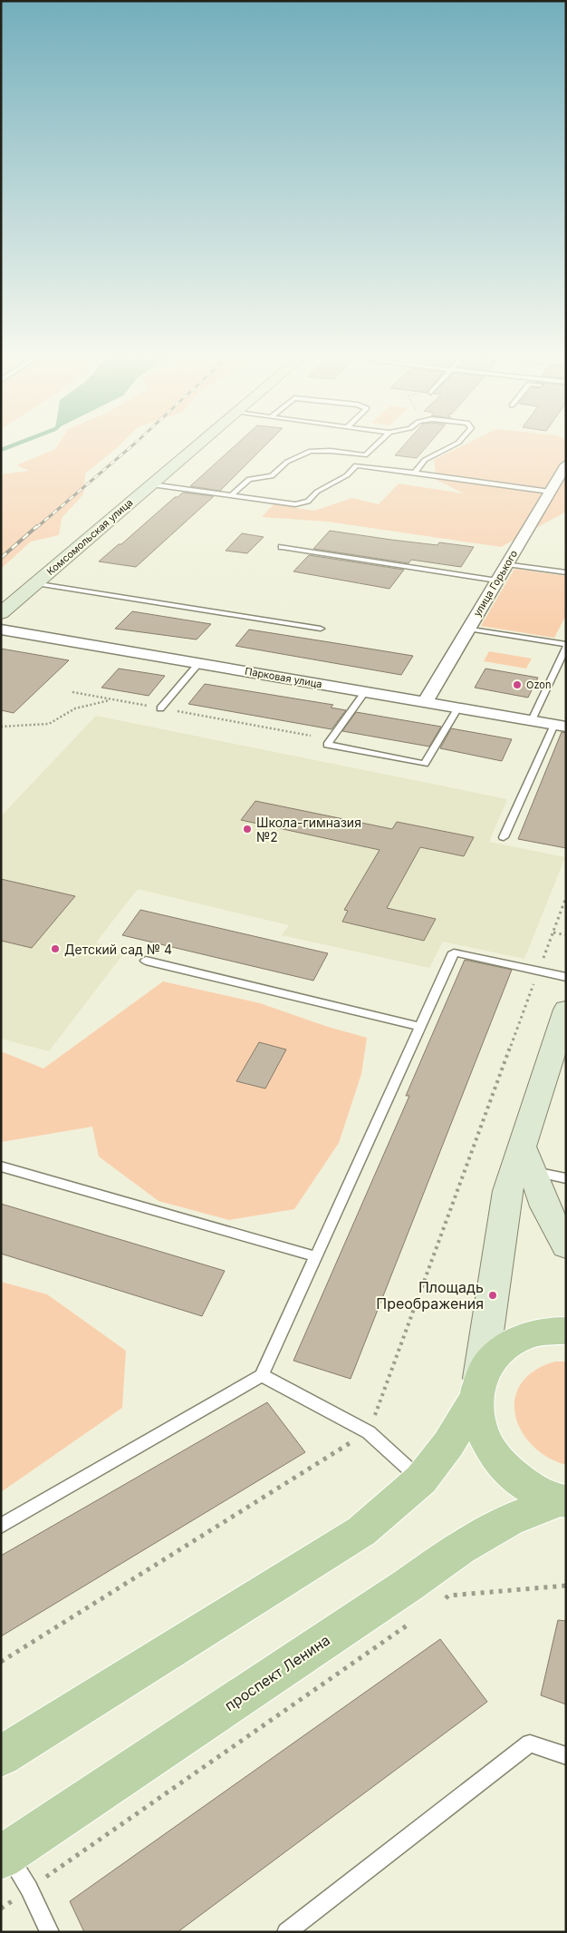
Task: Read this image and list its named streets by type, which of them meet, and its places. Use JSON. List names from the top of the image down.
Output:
{
  "streets": {
    "main road": ["проспект Ленина"],
    "street": ["Комсомольская улица", "улица Горького", "Парковая улица"]
  },
  "crossings": [
    ["улица Горького", "Парковая улица"]
  ],
  "places": [
    "Ozon",
    "Школа-гимназия №2",
    "Детский сад № 4",
    "Площадь Преображения"
  ]
}
